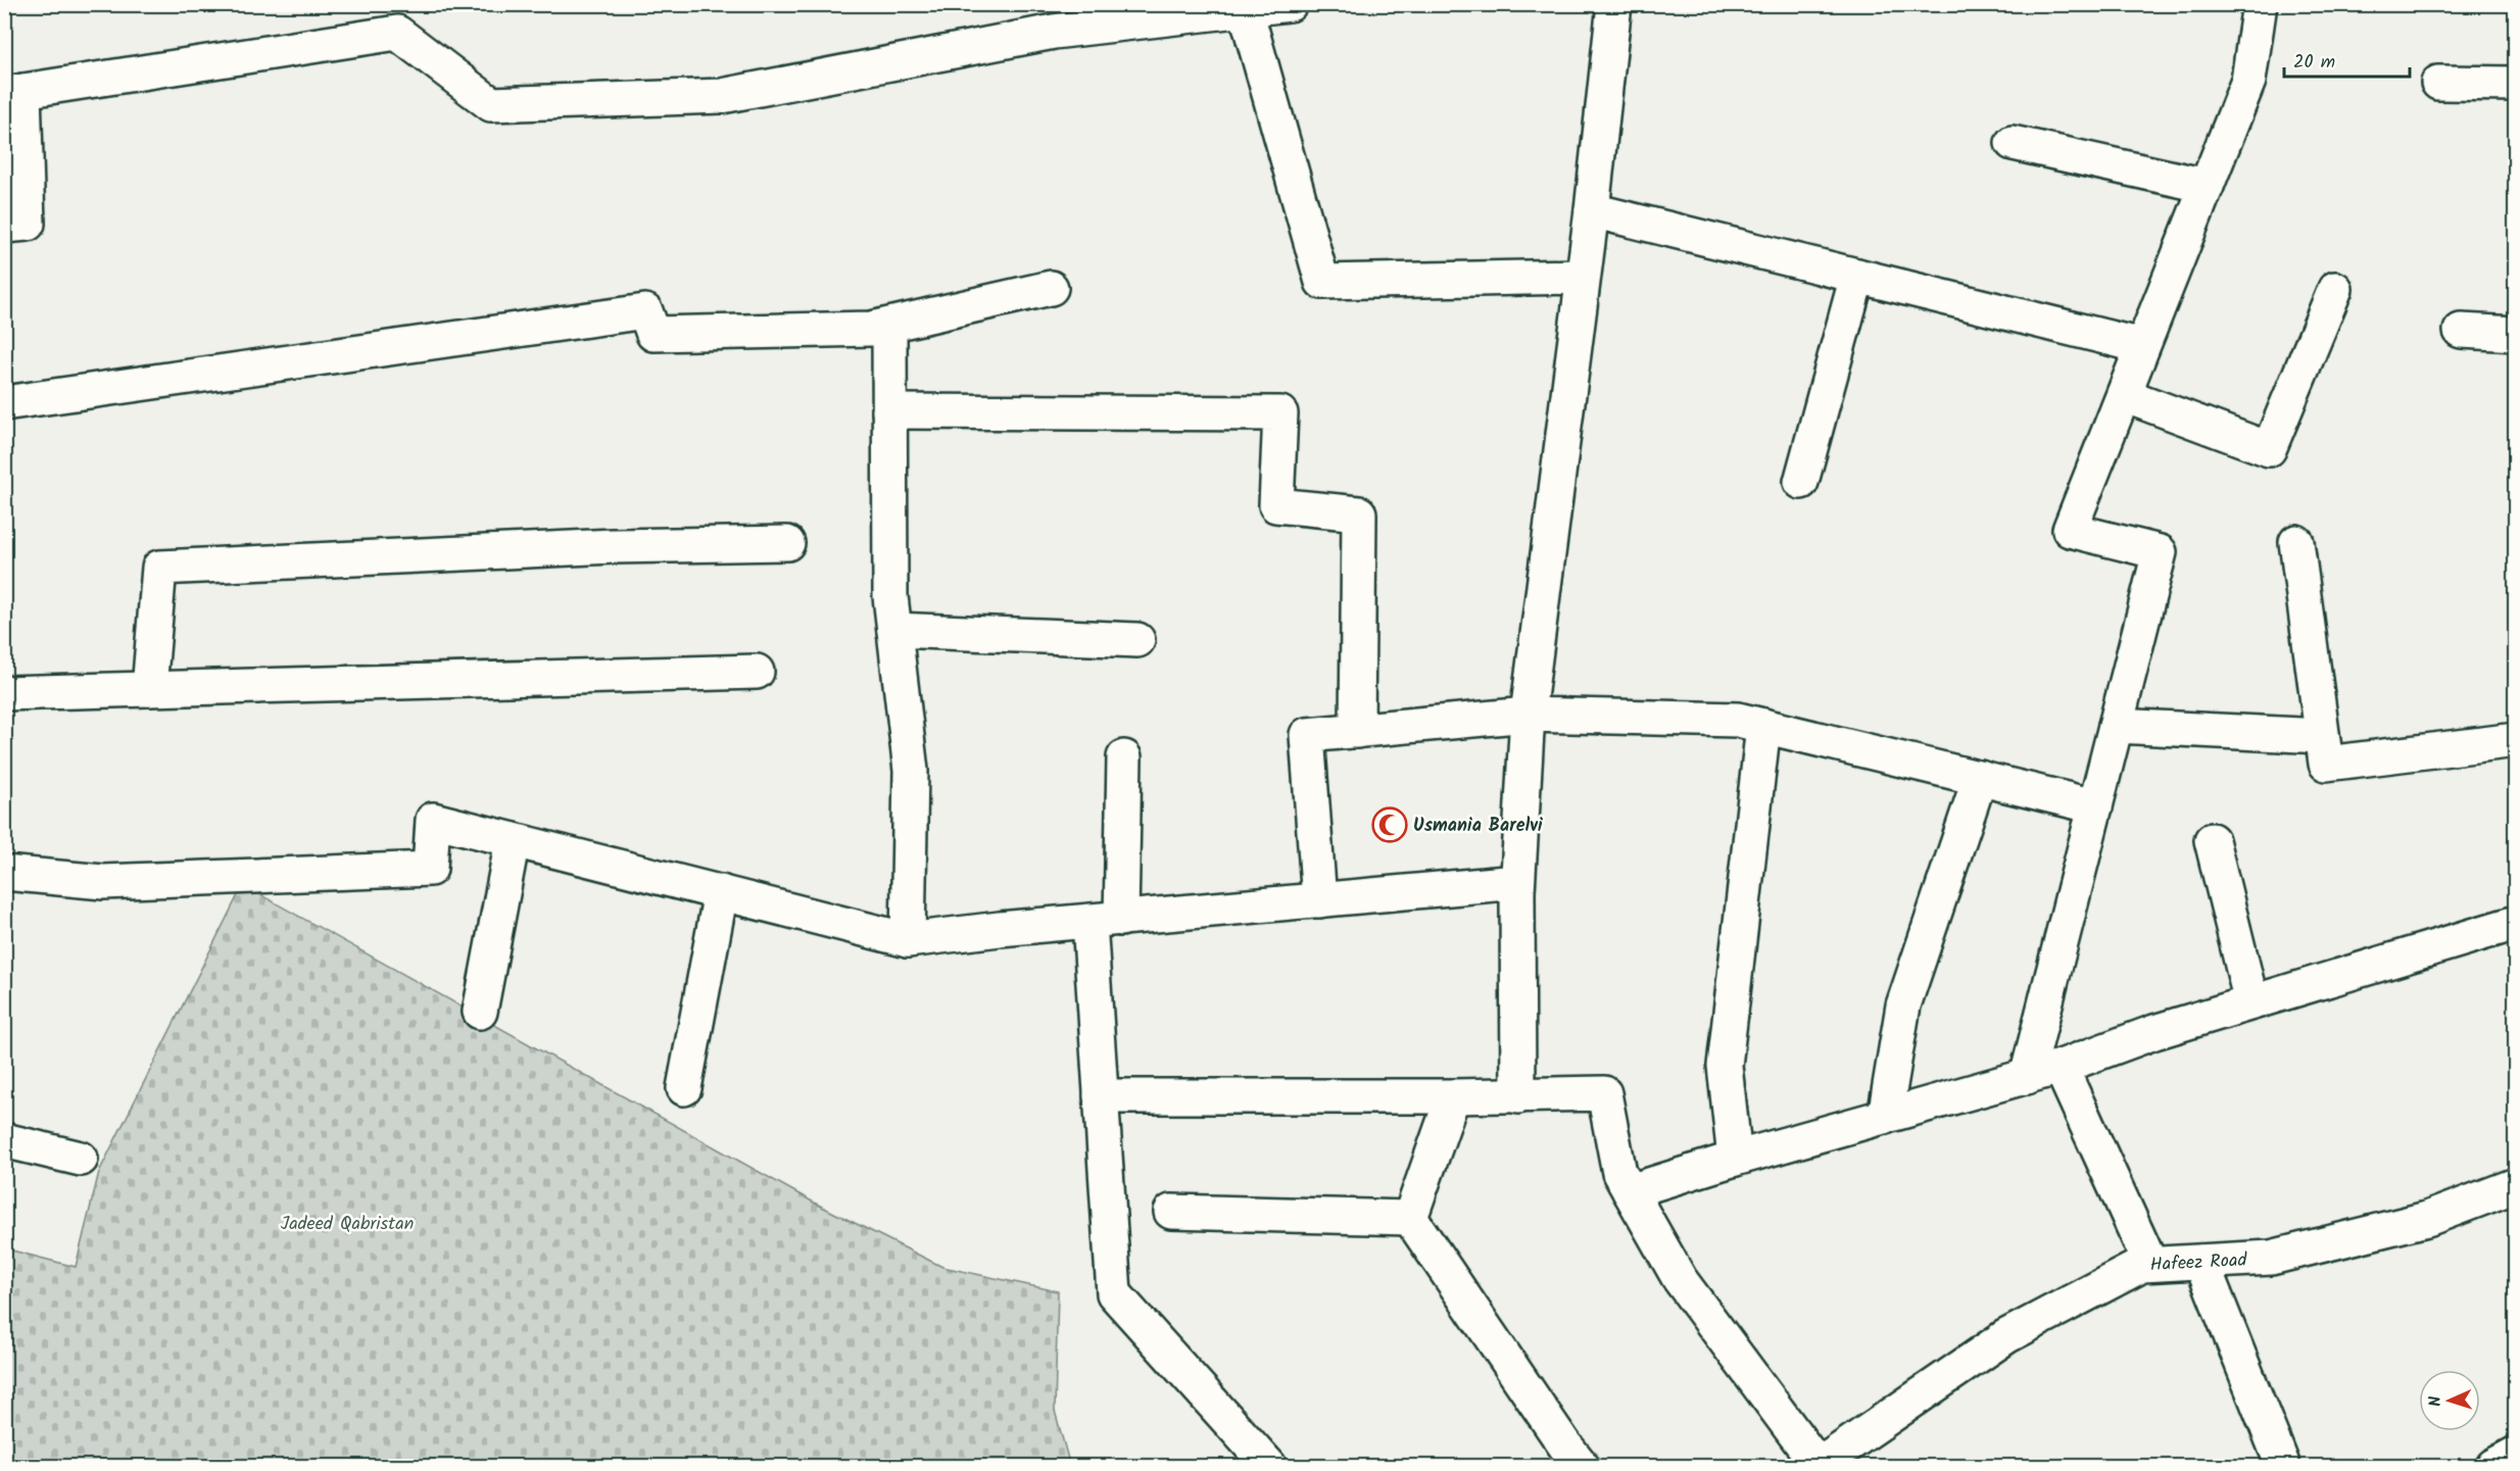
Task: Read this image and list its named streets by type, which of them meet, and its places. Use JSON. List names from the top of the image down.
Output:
{
  "streets": {
    "street": ["Hafeez Road"]
  },
  "parks": ["Jadeed Qabristan"],
  "places": {
    "mosque": ["Usmania Barelvi"]
  },
  "scale_bar": "20 m",
  "north": "left"
}
